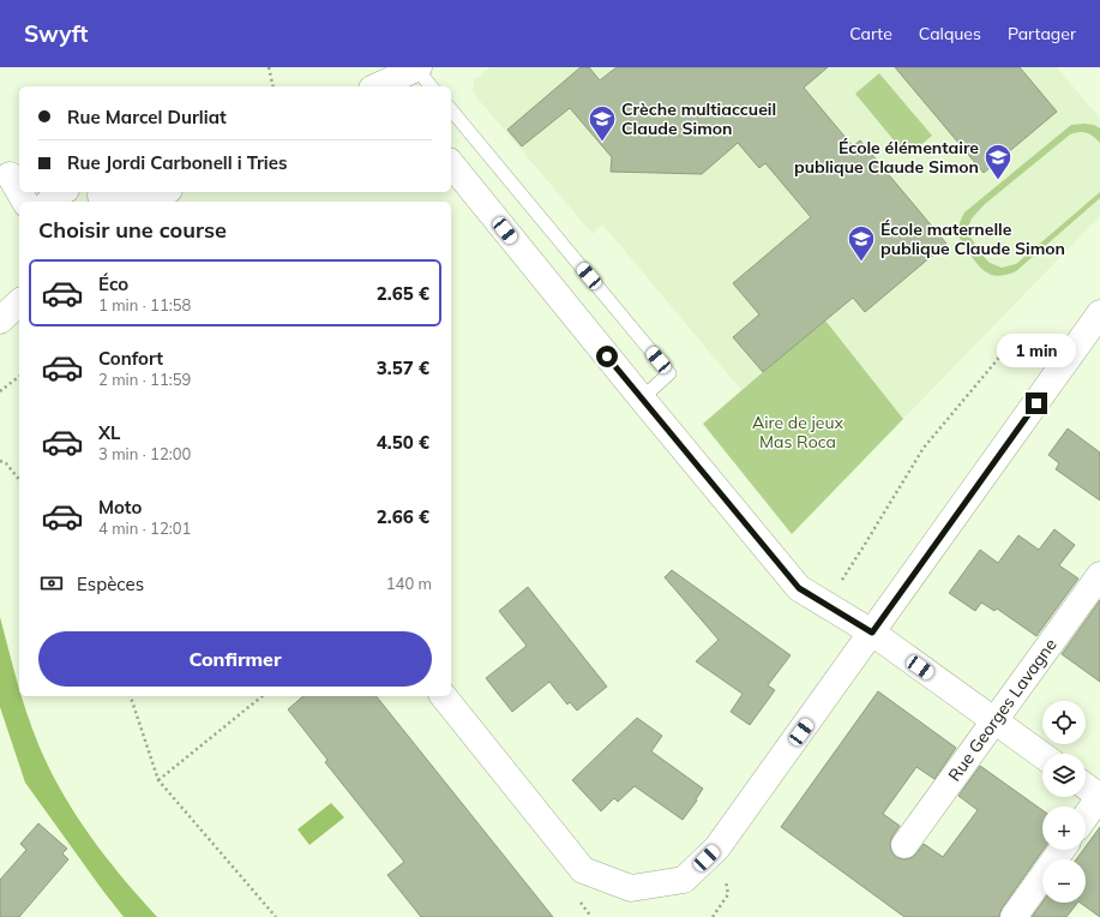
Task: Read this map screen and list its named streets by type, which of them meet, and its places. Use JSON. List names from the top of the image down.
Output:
{
  "streets": {
    "street": ["Rue Georges Lavagne"]
  },
  "parks": ["Aire de jeux Mas Roca"],
  "places": {
    "school or university": ["Crèche multiaccueil Claude Simon", "École élémentaire publique Claude Simon", "École maternelle publique Claude Simon"]
  },
  "page": {
    "header": "Swyft",
    "nav": ["Carte", "Calques", "Partager"],
    "banner": ["Rue Marcel Durliat", "Rue Jordi Carbonell i Tries"],
    "heading": "Choisir une course",
    "list": [
      {
        "name": "Éco",
        "note": "1 min · 11:58",
        "value": "2.65 €"
      },
      {
        "name": "Confort",
        "note": "2 min · 11:59",
        "value": "3.57 €"
      },
      {
        "name": "XL",
        "note": "3 min · 12:00",
        "value": "4.50 €"
      },
      {
        "name": "Moto",
        "note": "4 min · 12:01",
        "value": "2.66 €"
      }
    ],
    "bubble": "1 min",
    "pay": ["Espèces", "140 m"],
    "buttons": "Confirmer",
    "map_buttons": ["+", "−"]
  }
}
